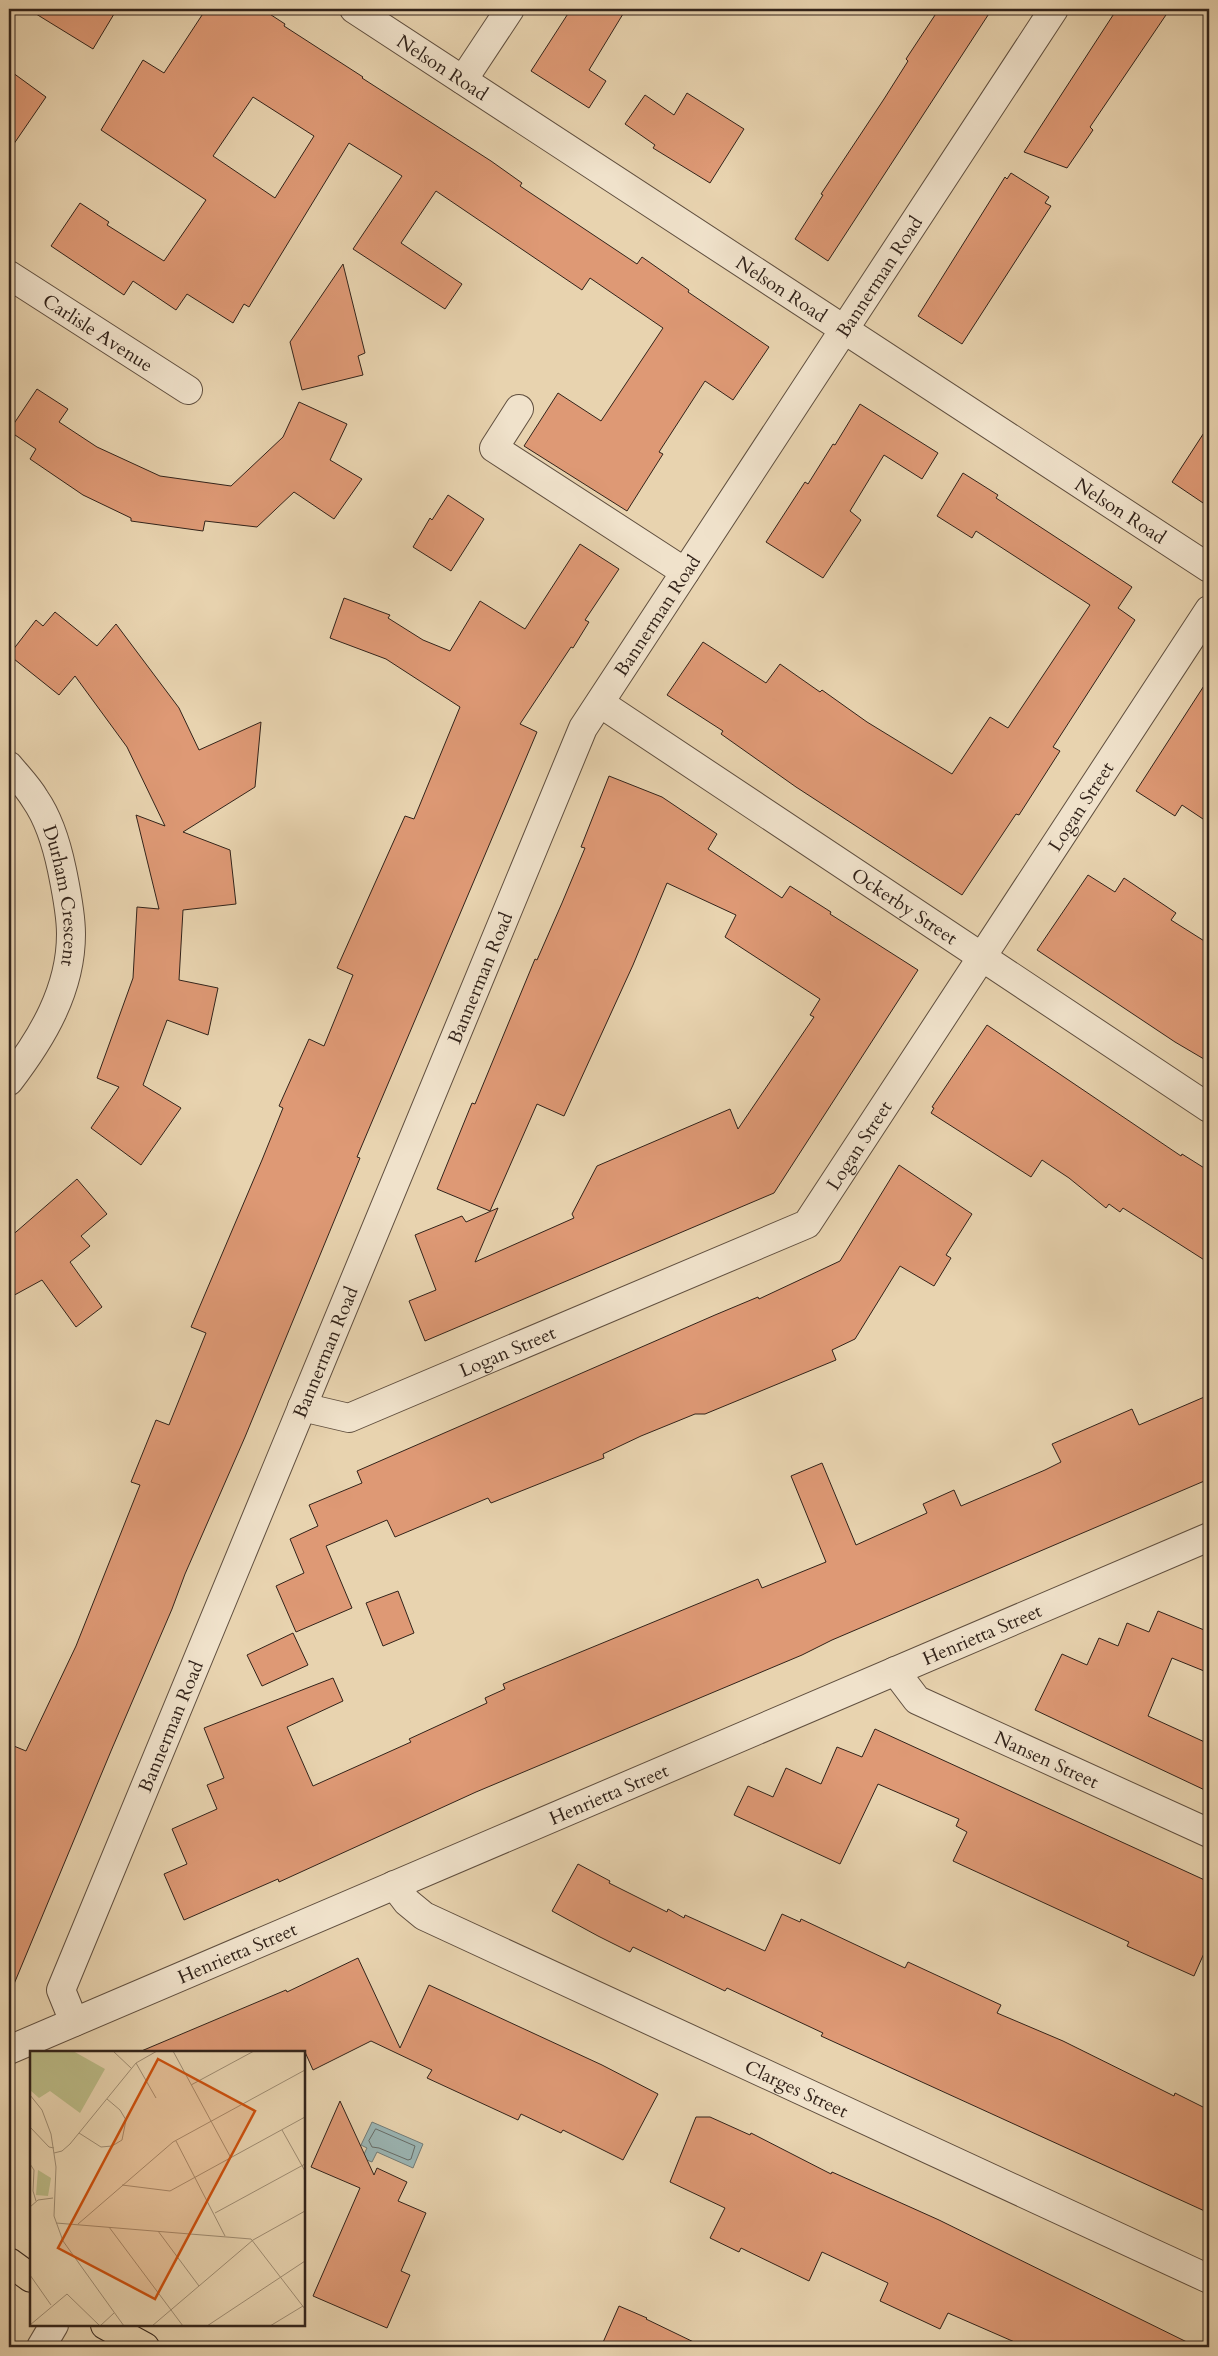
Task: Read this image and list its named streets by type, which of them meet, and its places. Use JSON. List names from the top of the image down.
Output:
{
  "streets": {
    "street": [
      "Nelson Road",
      "Bannerman Road",
      "Carlisle Avenue",
      "Logan Street",
      "Durham Crescent",
      "Ockerby Street",
      "Henrietta Street",
      "Nansen Street",
      "Clarges Street"
    ]
  },
  "crossings": [
    ["Nelson Road", "Bannerman Road"],
    ["Bannerman Road", "Logan Street"],
    ["Bannerman Road", "Ockerby Street"],
    ["Bannerman Road", "Henrietta Street"],
    ["Logan Street", "Ockerby Street"],
    ["Henrietta Street", "Nansen Street"],
    ["Henrietta Street", "Clarges Street"]
  ]
}
